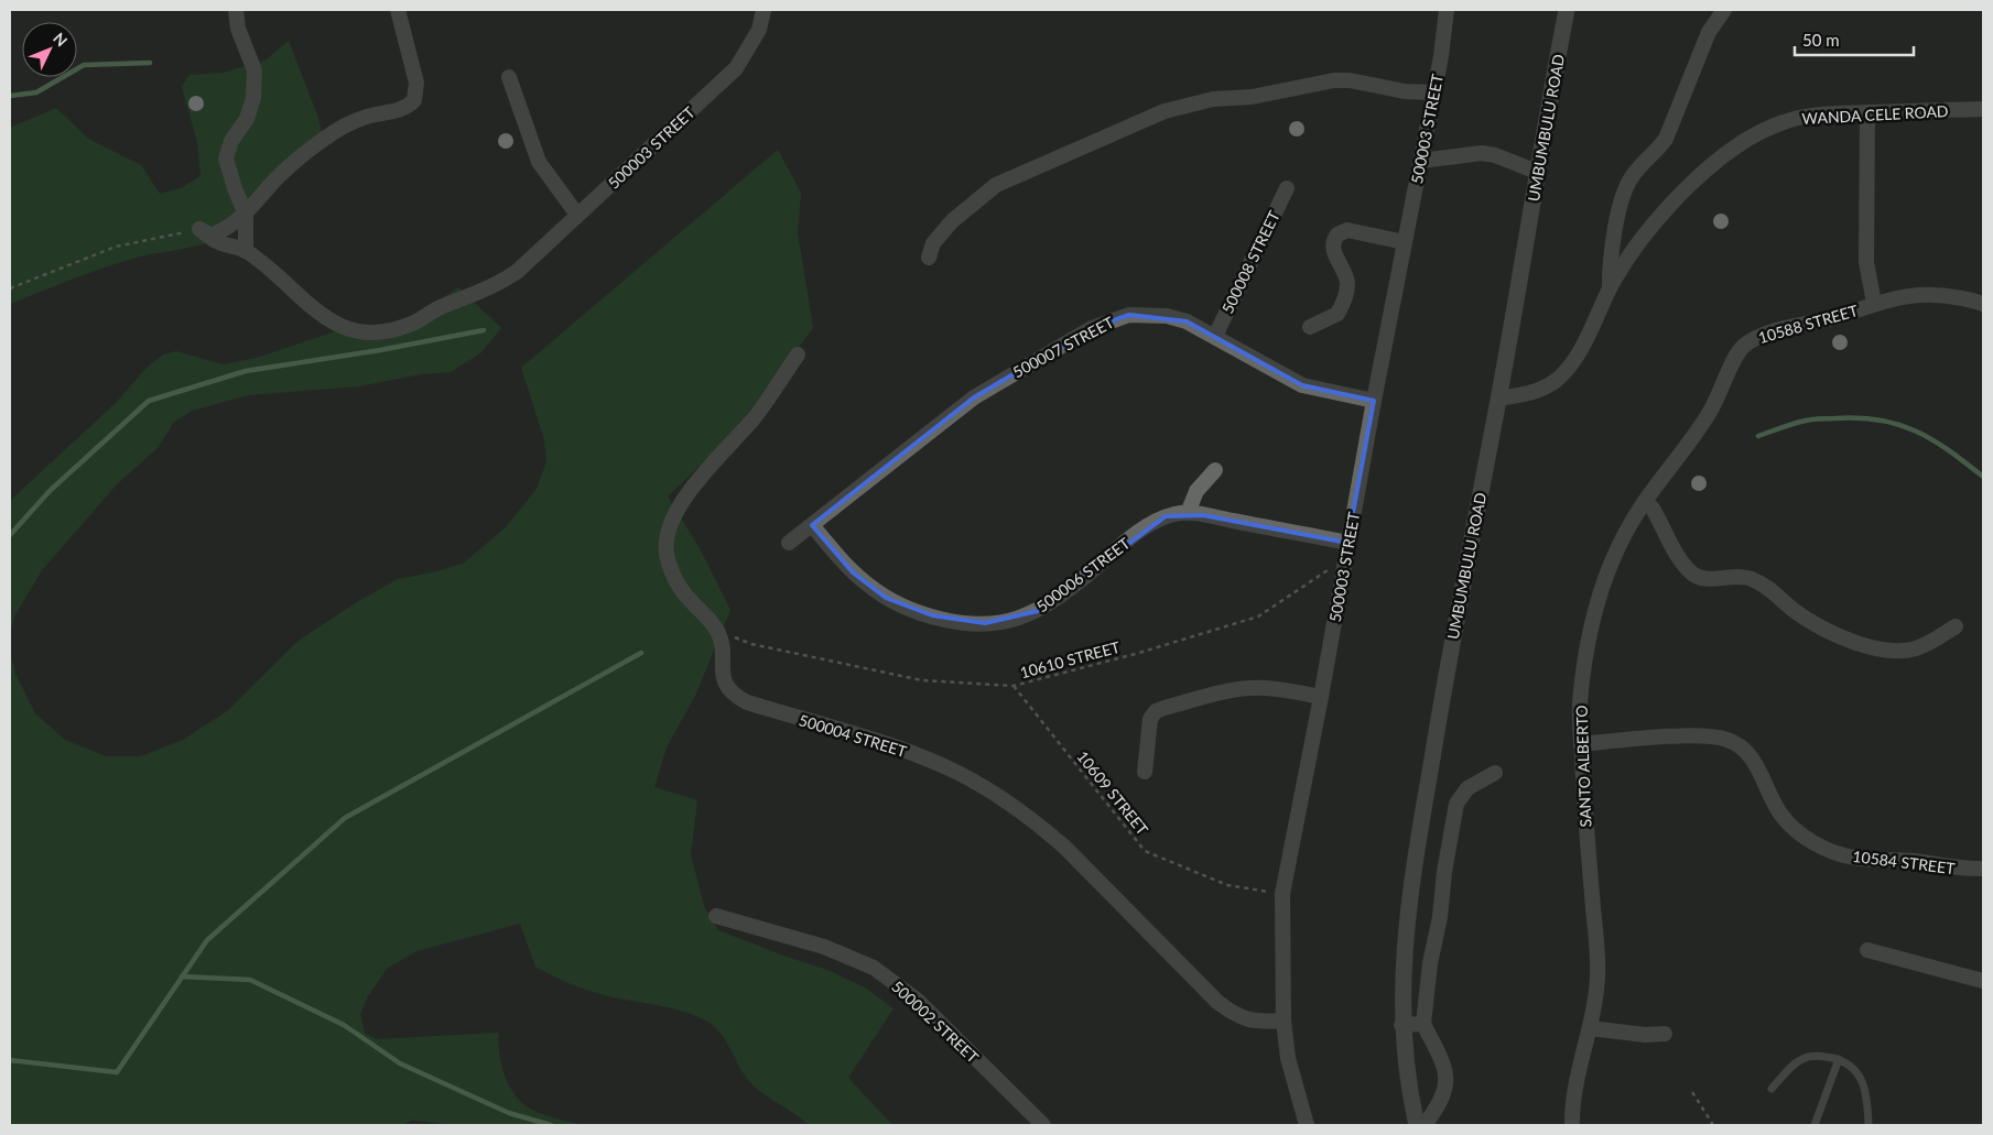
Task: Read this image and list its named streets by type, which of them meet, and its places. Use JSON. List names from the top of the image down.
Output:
{
  "streets": {
    "main road": ["UMBUMBULU ROAD"],
    "street": [
      "WANDA CELE ROAD",
      "500003 STREET",
      "500008 STREET",
      "10588 STREET",
      "500007 STREET",
      "500006 STREET",
      "500004 STREET",
      "SANTO ALBERTO",
      "10584 STREET",
      "500002 STREET"
    ],
    "path": ["10610 STREET", "10609 STREET"]
  },
  "crossings": [
    ["WANDA CELE ROAD", "UMBUMBULU ROAD"],
    ["500003 STREET", "500007 STREET"],
    ["500003 STREET", "500006 STREET"],
    ["500003 STREET", "10610 STREET"],
    ["500003 STREET", "500004 STREET"],
    ["500003 STREET", "10609 STREET"],
    ["500008 STREET", "500007 STREET"],
    ["10588 STREET", "SANTO ALBERTO"],
    ["500007 STREET", "500006 STREET"],
    ["10610 STREET", "500004 STREET"],
    ["10610 STREET", "10609 STREET"],
    ["SANTO ALBERTO", "10584 STREET"]
  ],
  "scale_bar": "50 m",
  "north": "top right"
}
